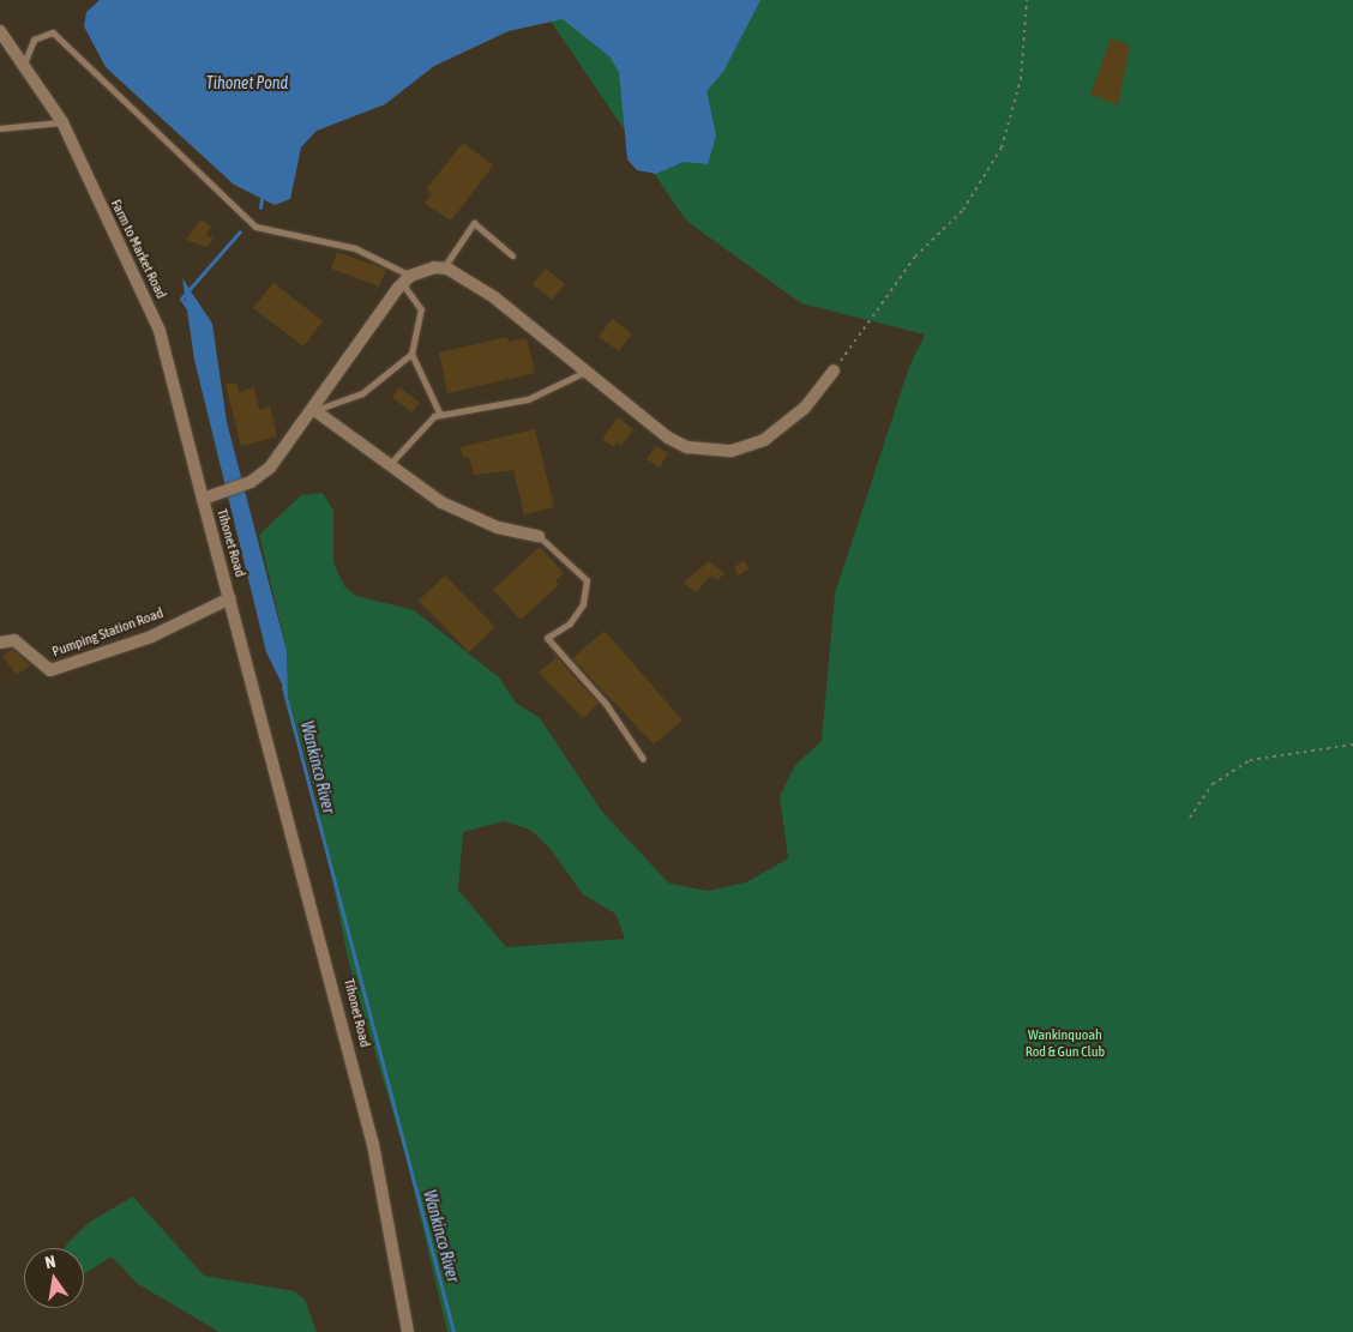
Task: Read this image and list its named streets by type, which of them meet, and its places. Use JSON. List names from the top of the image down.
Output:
{
  "streets": {
    "street": ["Farm to Market Road", "Tihonet Road", "Pumping Station Road"]
  },
  "crossings": [
    ["Farm to Market Road", "Tihonet Road"],
    ["Tihonet Road", "Pumping Station Road"]
  ],
  "water": ["Tihonet Pond", "Wankinco River"],
  "parks": ["Wankinquoah Rod & Gun Club"],
  "north": "top"
}
